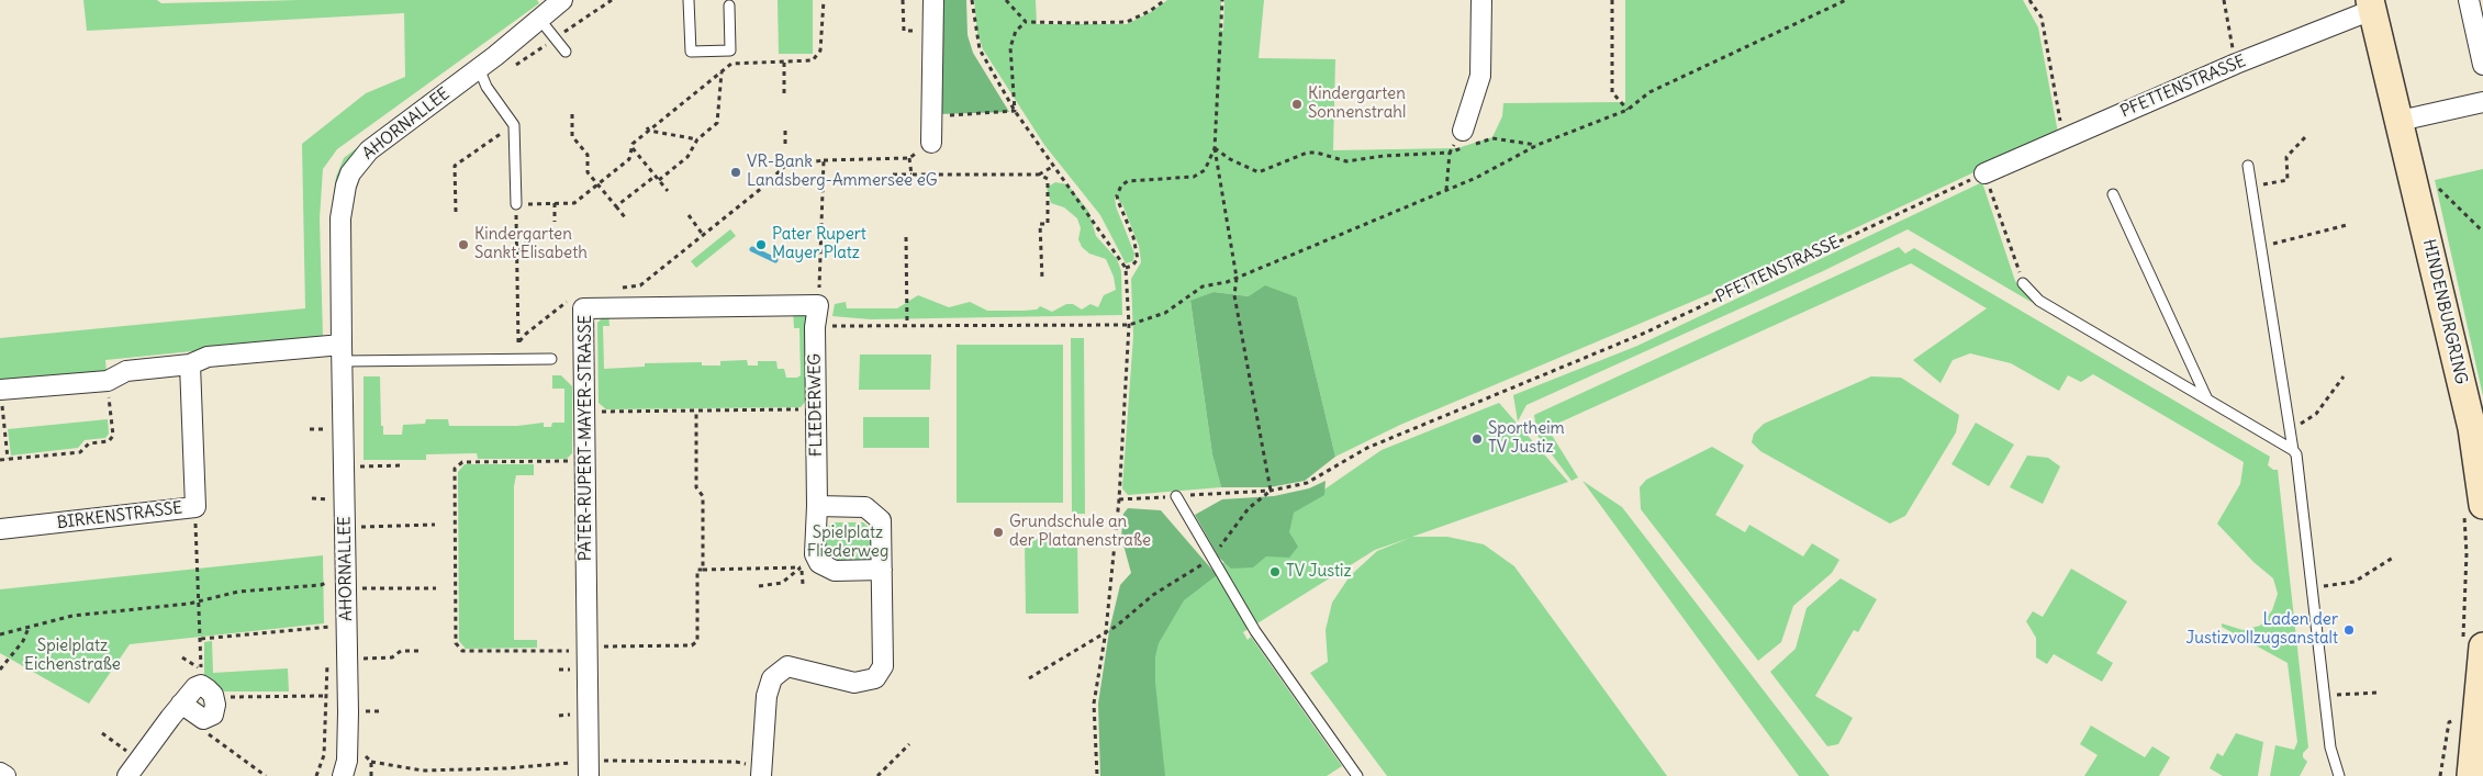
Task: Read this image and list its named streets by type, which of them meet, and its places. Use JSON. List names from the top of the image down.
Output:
{
  "streets": {
    "main road": ["HINDENBURGRING"],
    "street": [
      "PFETTENSTRASSE",
      "AHORNALLEE",
      "FLIEDERWEG",
      "PATER-RUPERT-MAYER-STRASSE",
      "BIRKENSTRASSE"
    ]
  },
  "crossings": [
    ["PFETTENSTRASSE", "HINDENBURGRING"],
    ["FLIEDERWEG", "PATER-RUPERT-MAYER-STRASSE"]
  ],
  "parks": ["Spielplatz Fliederweg", "Spielplatz Eichenstraße"],
  "places": [
    "Kindergarten Sonnenstrahl",
    "VR-Bank Landsberg-Ammersee eG",
    "Kindergarten Sankt Elisabeth",
    "Pater Rupert Mayer Platz",
    "Sportheim TV Justiz",
    "Grundschule an der Platanenstraße",
    "TV Justiz",
    "Laden der Justizvollzugsanstalt"
  ]
}
